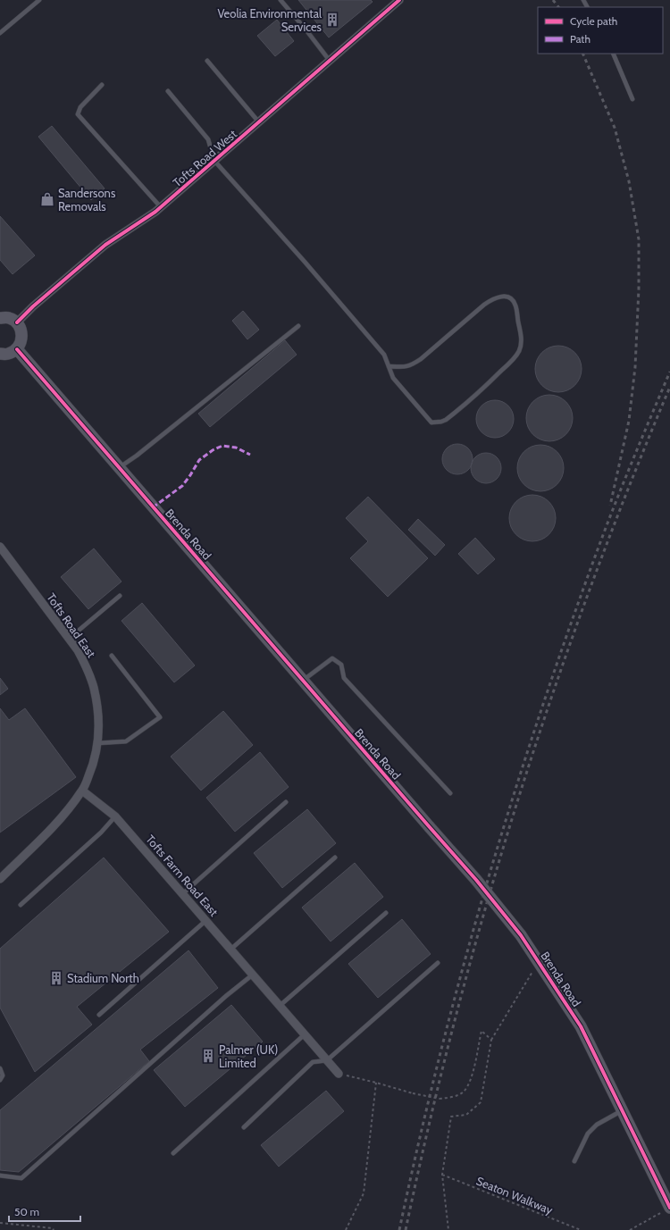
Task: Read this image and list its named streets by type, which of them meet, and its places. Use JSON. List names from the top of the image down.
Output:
{
  "streets": {
    "main road": ["Brenda Road"],
    "street": ["Tofts Road West", "Tofts Road East", "Tofts Farm Road East"],
    "path": ["Seaton Walkway"]
  },
  "crossings": [
    ["Tofts Road East", "Tofts Farm Road East"]
  ],
  "places": {
    "building": ["Veolia Environmental Services", "Stadium North", "Palmer (UK) Limited"],
    "shop": ["Sandersons Removals"]
  },
  "legend": ["Cycle path", "Path"],
  "scale_bar": "50 m"
}
